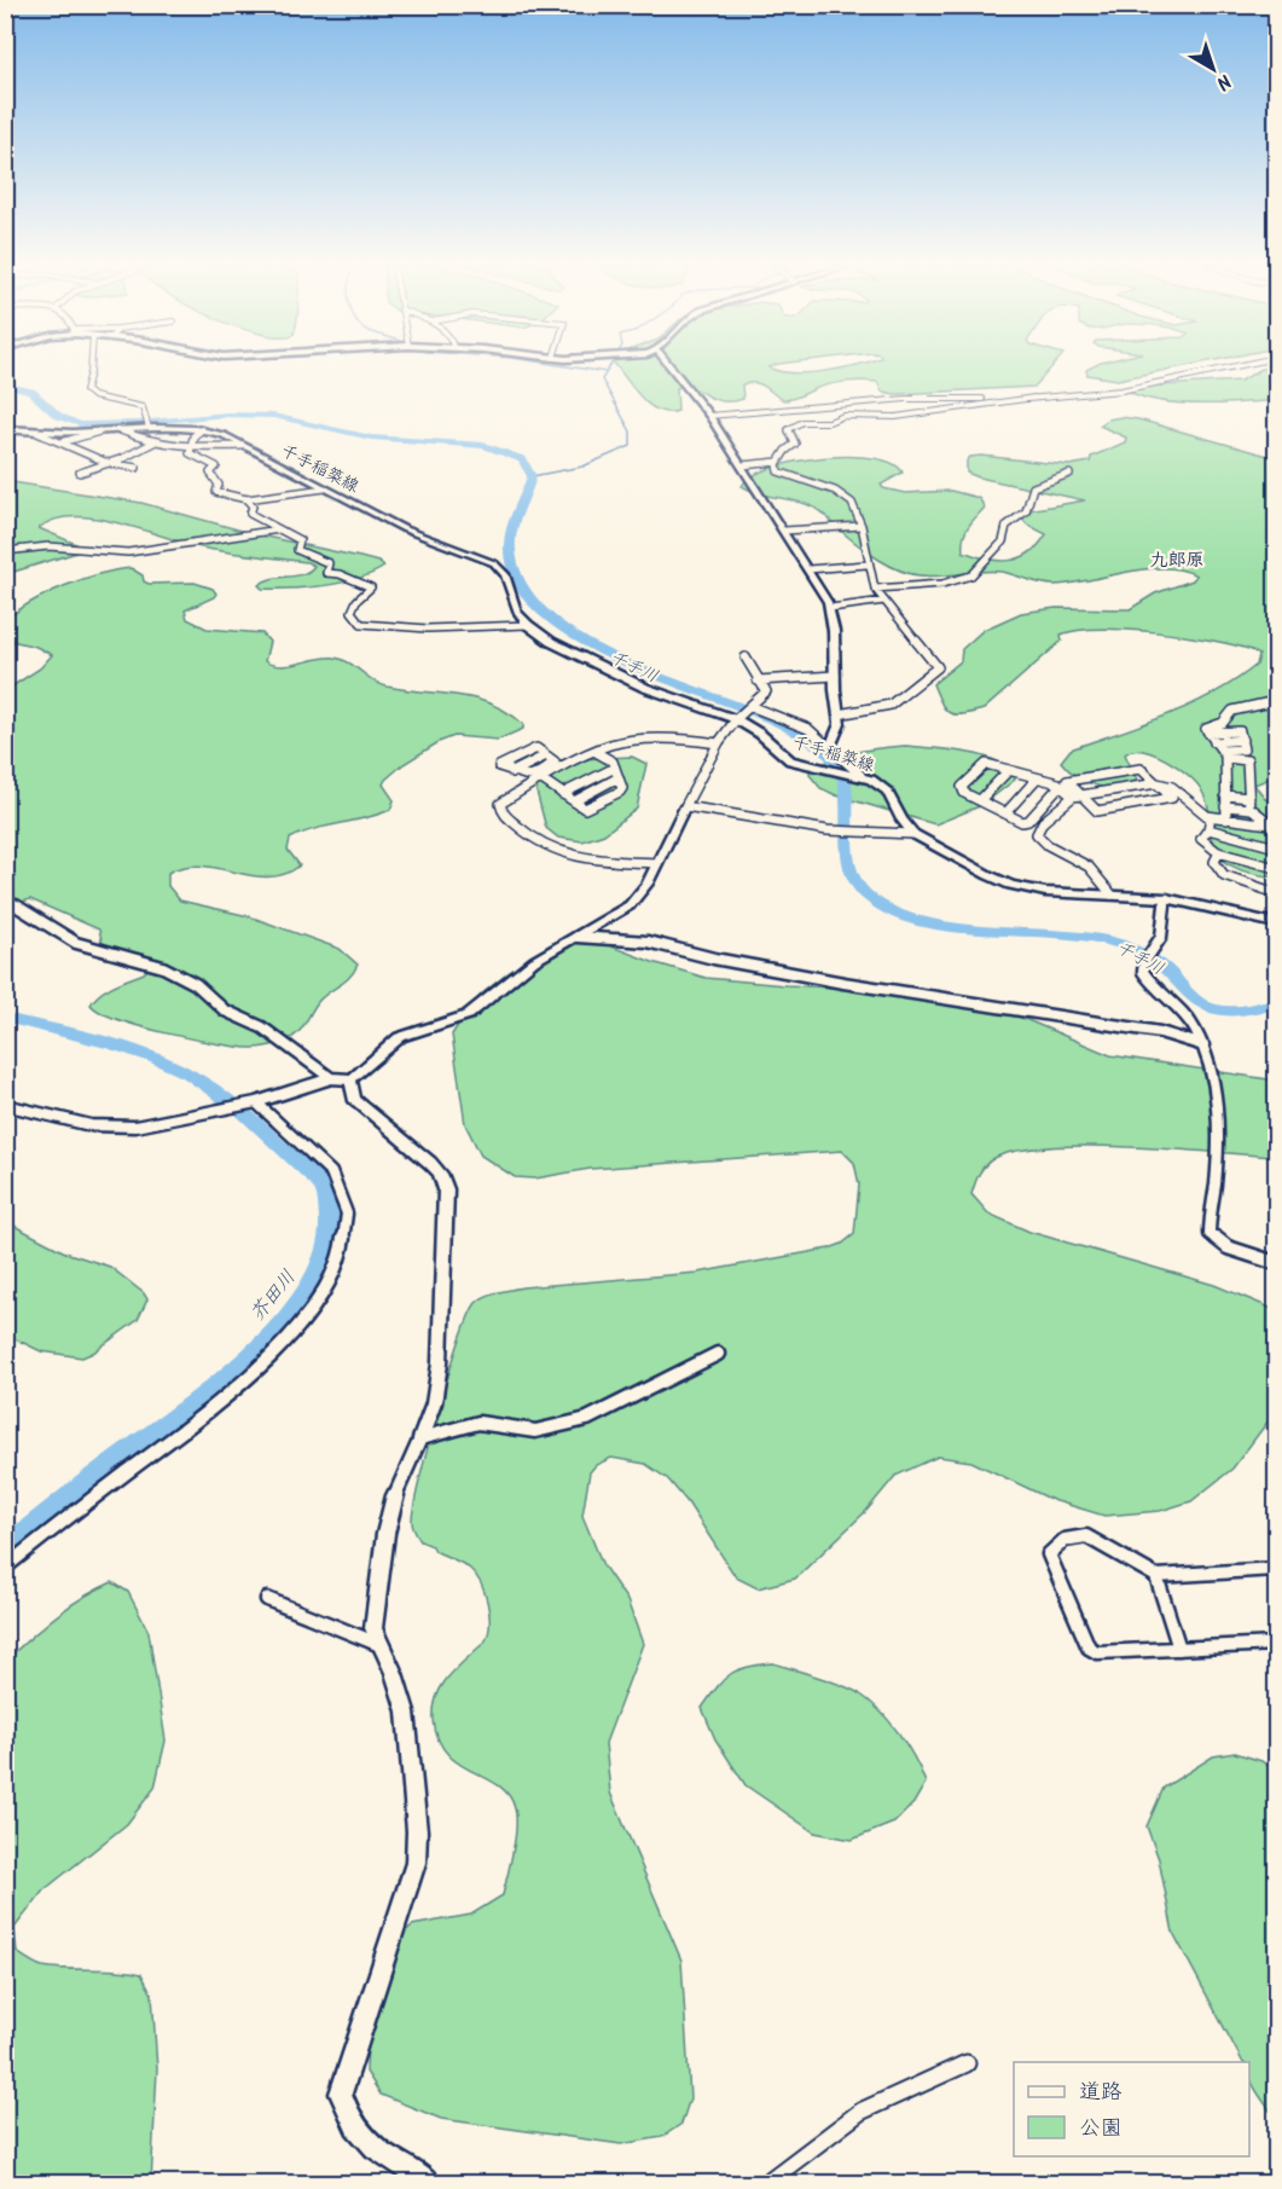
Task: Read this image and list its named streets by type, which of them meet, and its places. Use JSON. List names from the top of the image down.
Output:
{
  "streets": {
    "main road": ["千手稲築線"]
  },
  "districts": ["九郎原"],
  "water": ["千手川", "芥田川"],
  "legend": ["道路", "公園"],
  "north": "bottom right"
}
